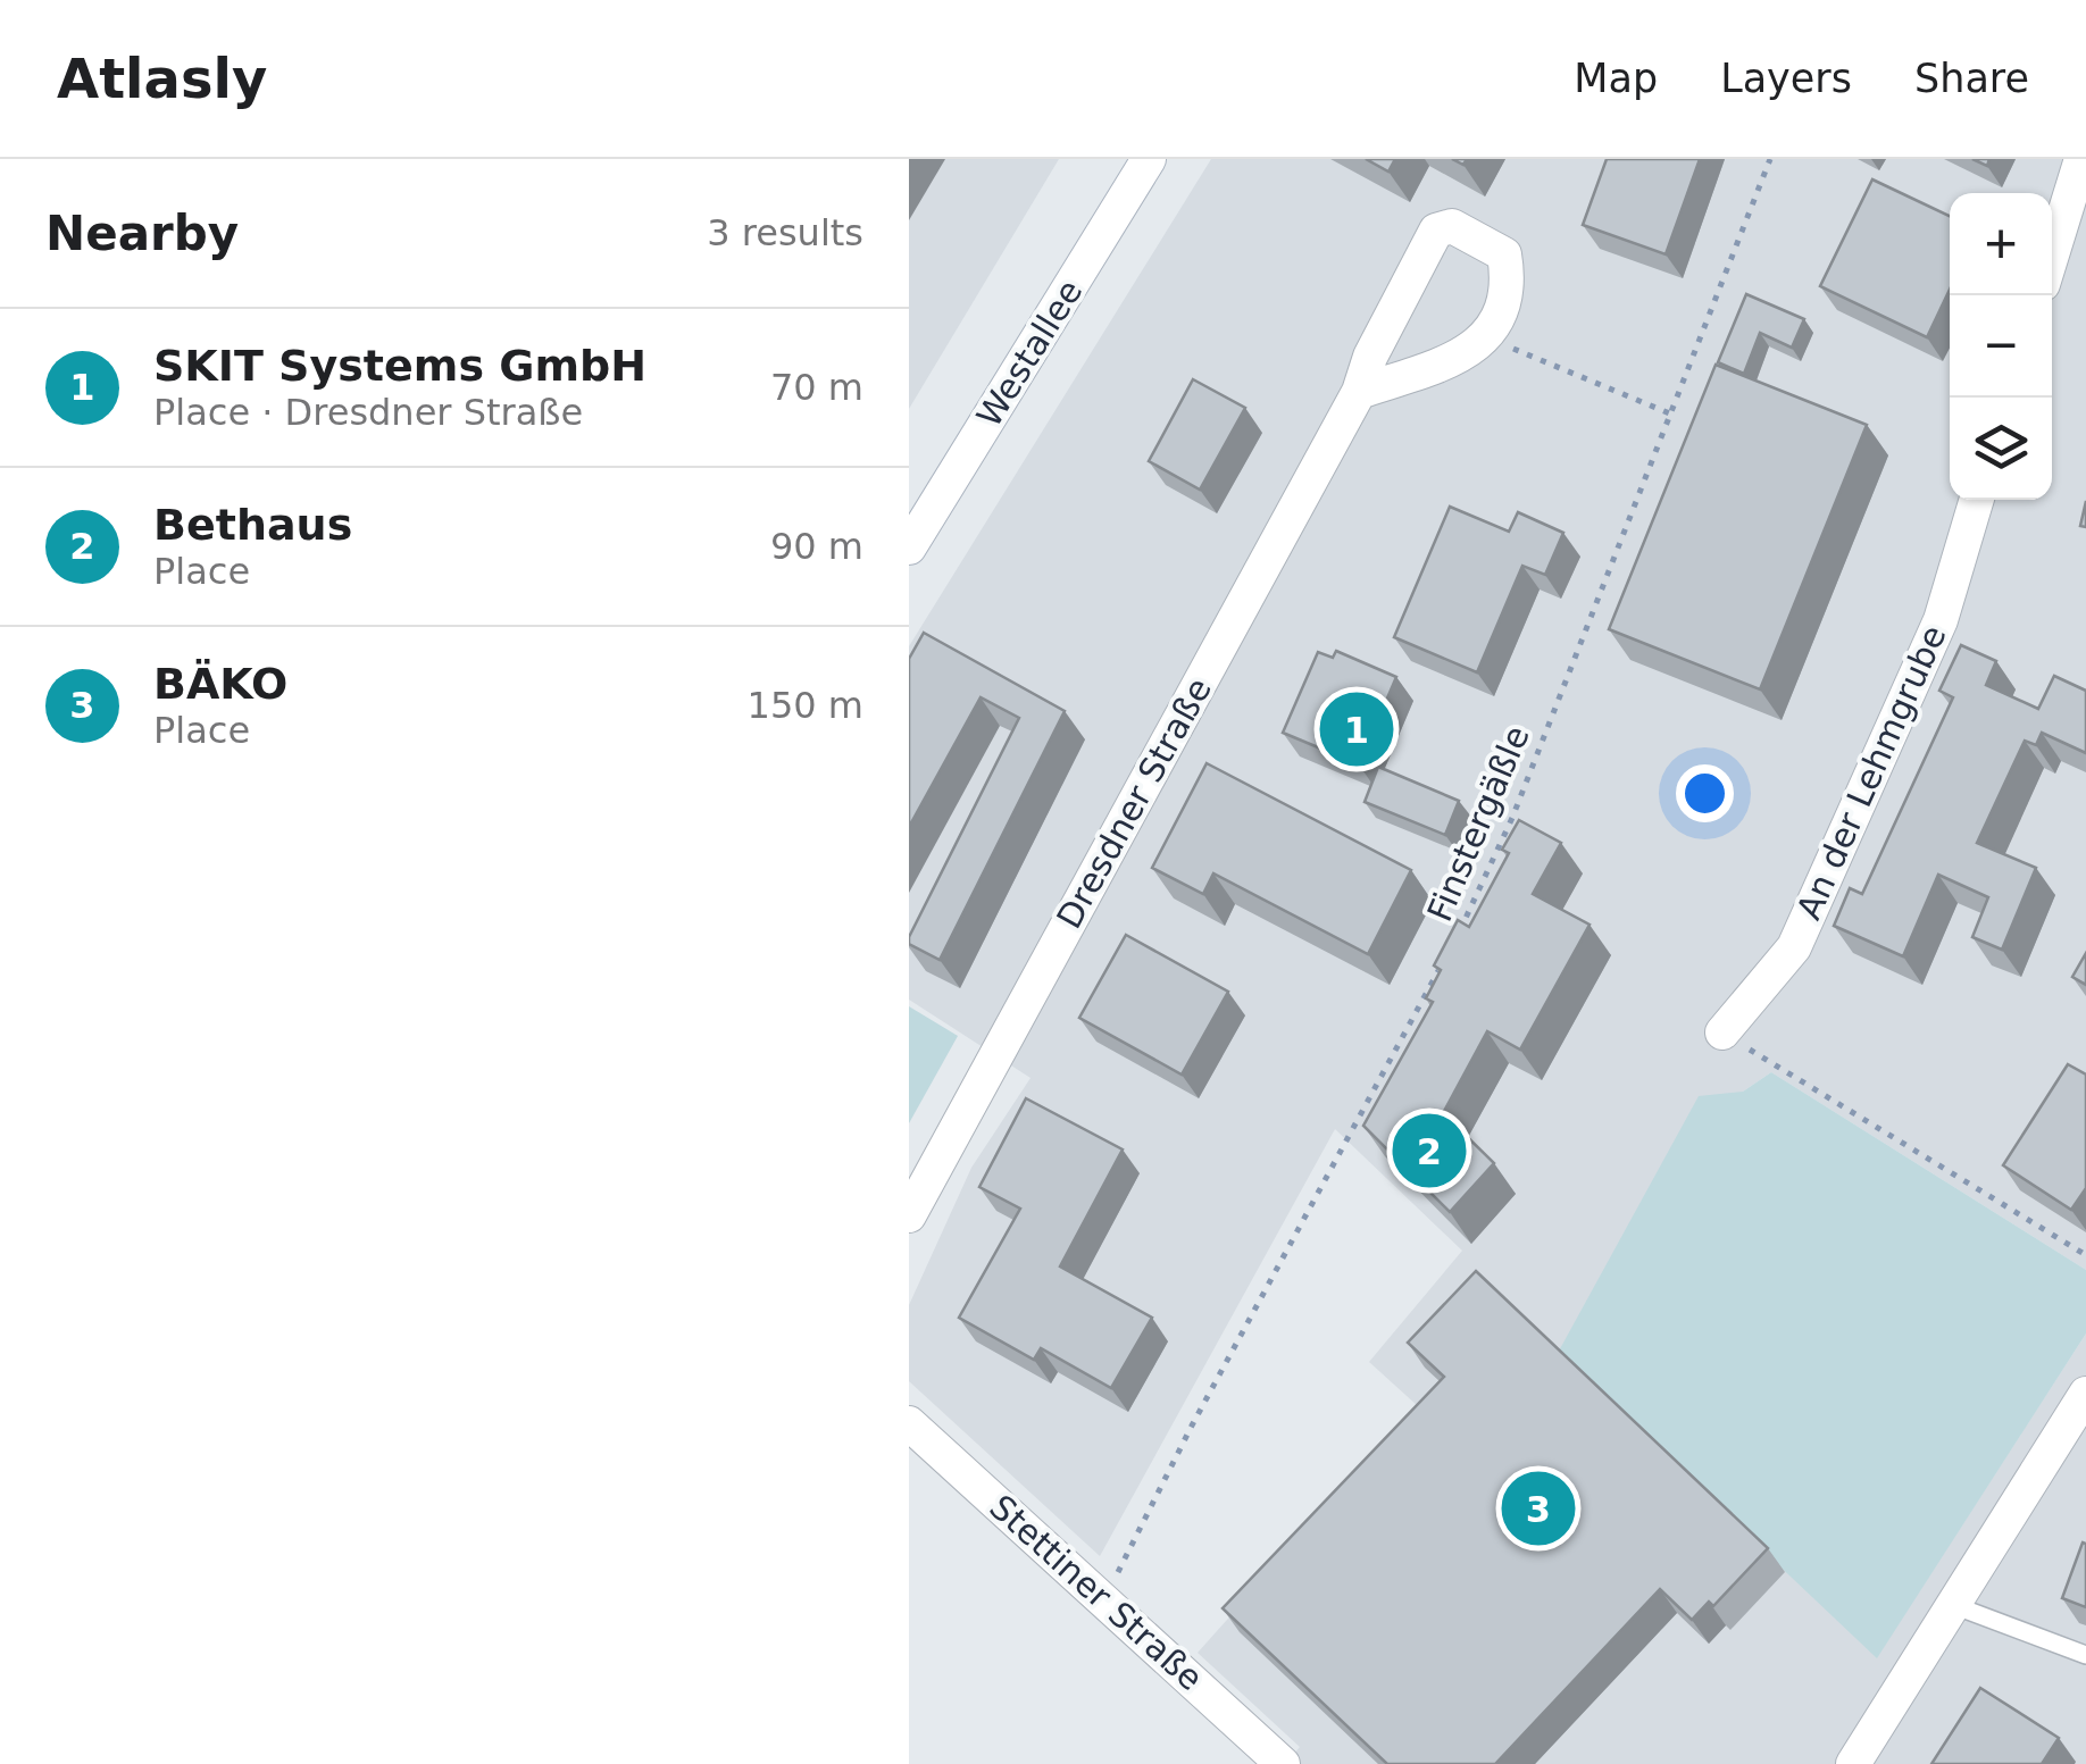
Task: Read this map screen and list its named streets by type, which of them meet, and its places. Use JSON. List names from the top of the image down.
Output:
{
  "streets": {
    "street": [
      "Westallee",
      "An der Lehmgrube",
      "Dresdner Straße",
      "Stettiner Straße"
    ],
    "path": ["Finstergäßle"]
  },
  "crossings": [
    ["Finstergäßle", "Stettiner Straße"]
  ],
  "page": {
    "header": "Atlasly",
    "nav": ["Map", "Layers", "Share"],
    "heading": ["Nearby", "3 results"],
    "map_buttons": ["+", "−"],
    "list": [
      {
        "mark": "1",
        "name": "SKIT Systems GmbH",
        "note": "Place · Dresdner Straße",
        "value": "70 m"
      },
      {
        "mark": "2",
        "name": "Bethaus",
        "note": "Place",
        "value": "90 m"
      },
      {
        "mark": "3",
        "name": "BÄKO",
        "note": "Place",
        "value": "150 m"
      }
    ],
    "pins": ["1", "2", "3"]
  }
}
